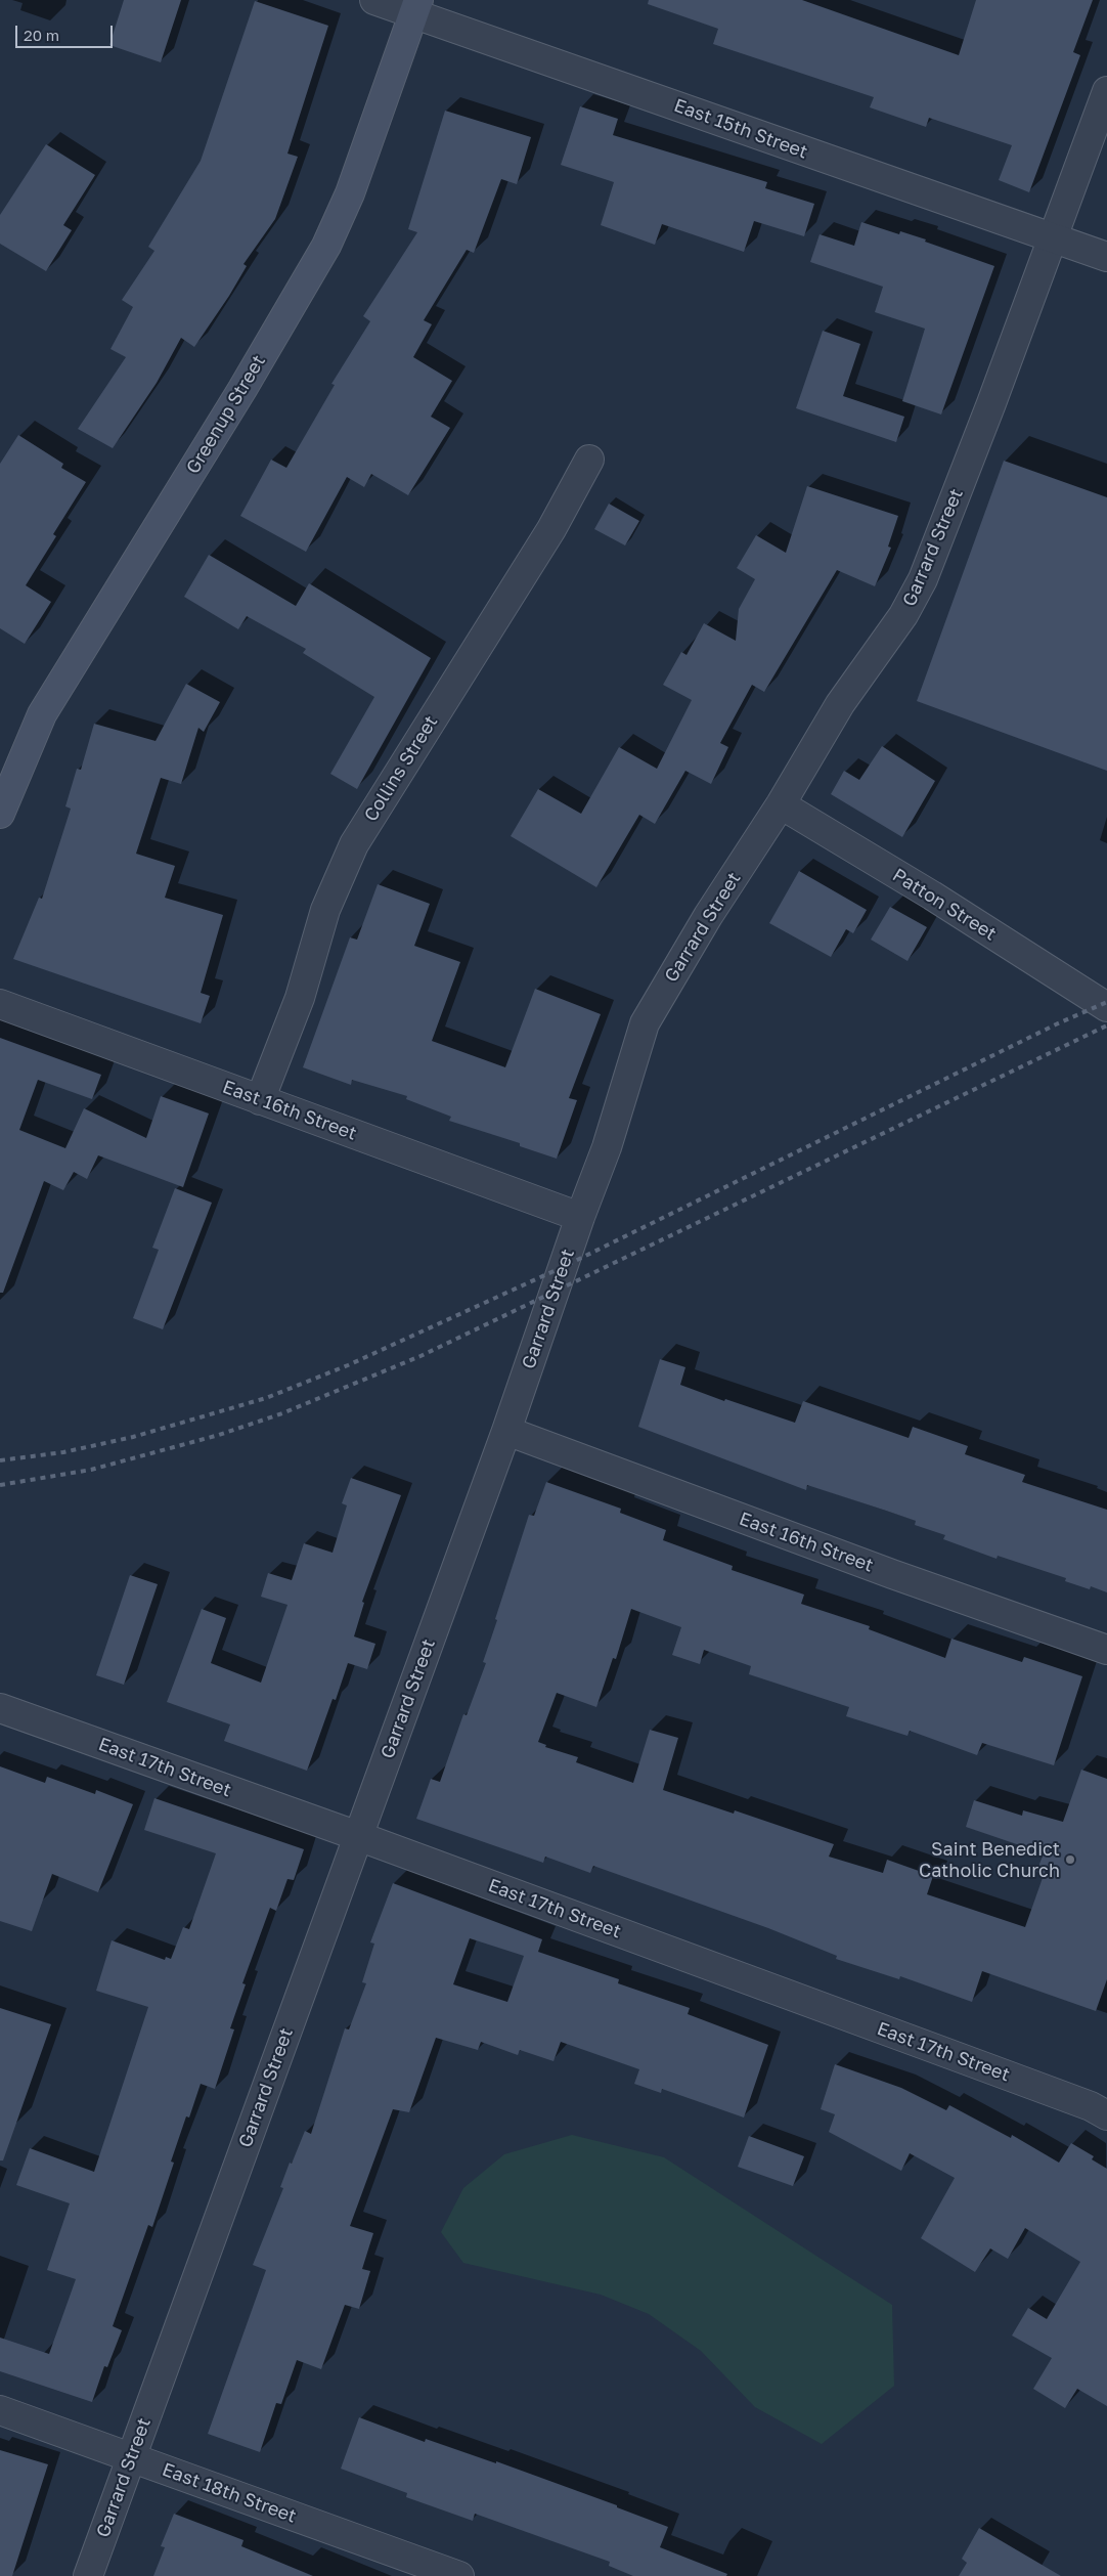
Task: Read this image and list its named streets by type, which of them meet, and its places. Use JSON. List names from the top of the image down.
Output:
{
  "streets": {
    "main road": ["Greenup Street"],
    "street": [
      "East 15th Street",
      "Garrard Street",
      "Collins Street",
      "Patton Street",
      "East 16th Street",
      "East 17th Street",
      "East 18th Street"
    ]
  },
  "crossings": [
    ["East 15th Street", "Greenup Street"],
    ["East 15th Street", "Garrard Street"],
    ["Garrard Street", "Patton Street"],
    ["Garrard Street", "East 16th Street"],
    ["Garrard Street", "East 17th Street"],
    ["Garrard Street", "East 18th Street"],
    ["Collins Street", "East 16th Street"]
  ],
  "places": ["Saint Benedict Catholic Church"],
  "scale_bar": "20 m"
}
